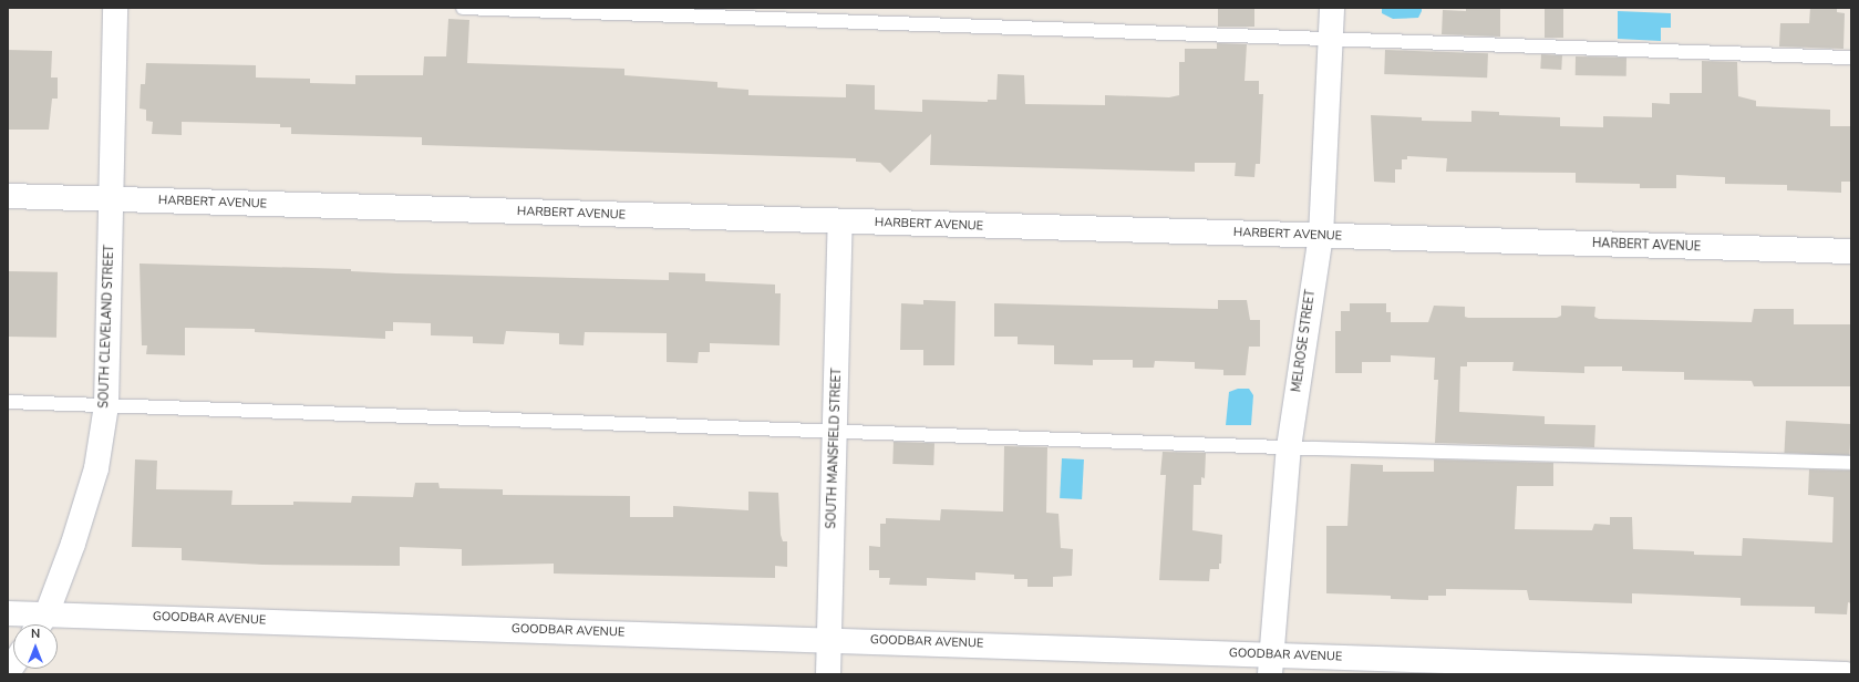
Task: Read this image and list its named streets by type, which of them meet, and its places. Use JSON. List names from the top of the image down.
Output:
{
  "streets": {
    "street": [
      "HARBERT AVENUE",
      "SOUTH CLEVELAND STREET",
      "MELROSE STREET",
      "SOUTH MANSFIELD STREET",
      "GOODBAR AVENUE"
    ]
  },
  "crossings": [
    ["HARBERT AVENUE", "SOUTH CLEVELAND STREET"],
    ["HARBERT AVENUE", "MELROSE STREET"],
    ["HARBERT AVENUE", "SOUTH MANSFIELD STREET"],
    ["SOUTH CLEVELAND STREET", "GOODBAR AVENUE"],
    ["MELROSE STREET", "GOODBAR AVENUE"],
    ["SOUTH MANSFIELD STREET", "GOODBAR AVENUE"]
  ],
  "north": "top"
}
